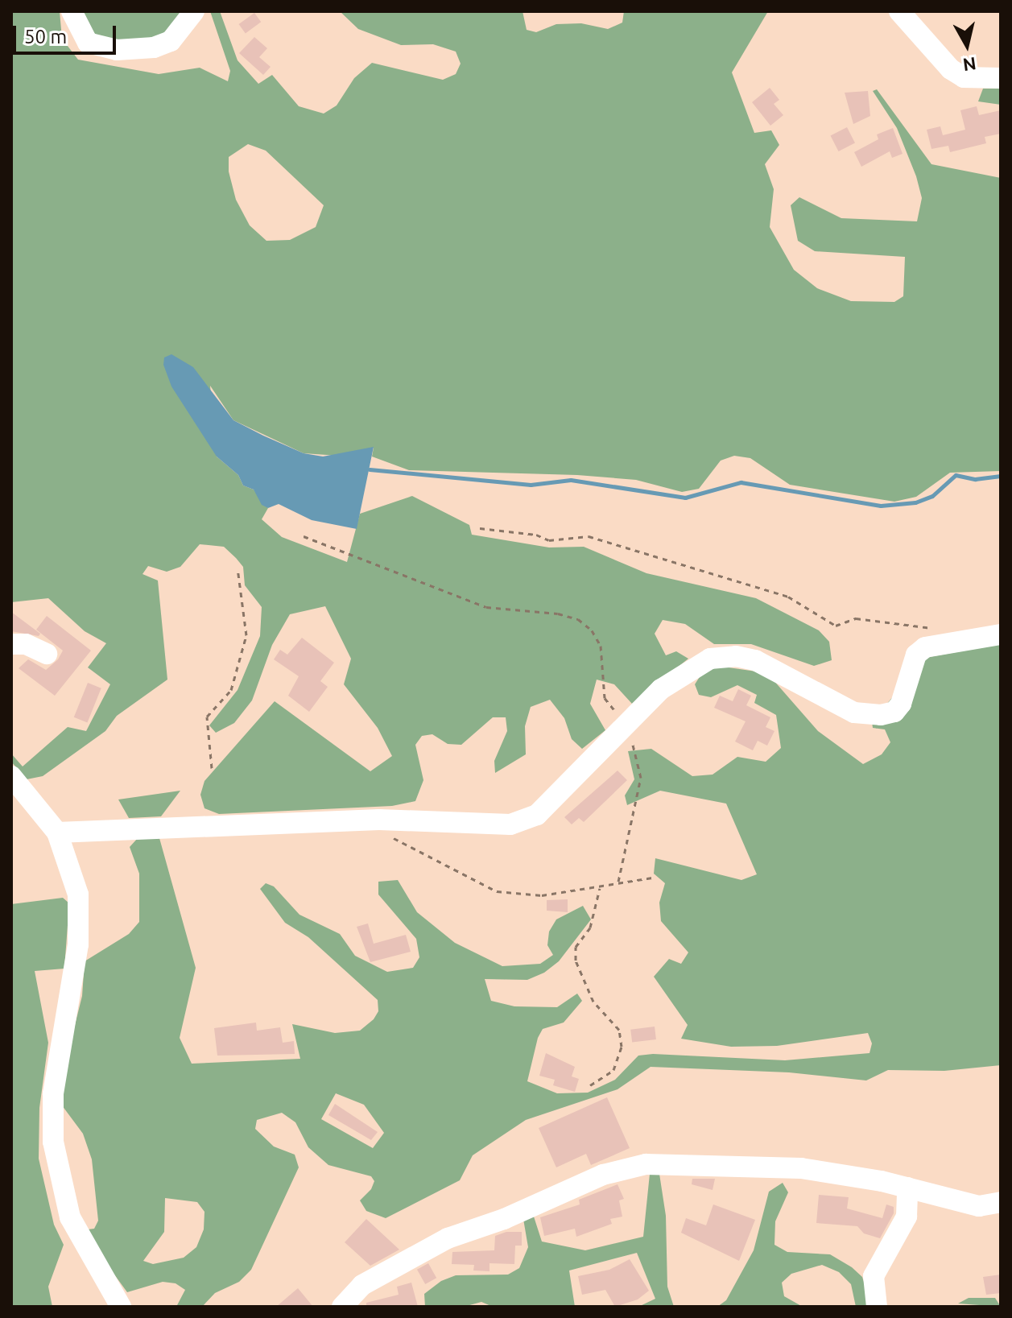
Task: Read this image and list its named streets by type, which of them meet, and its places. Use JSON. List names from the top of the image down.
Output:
{
  "scale_bar": "50 m",
  "north": "bottom"
}
